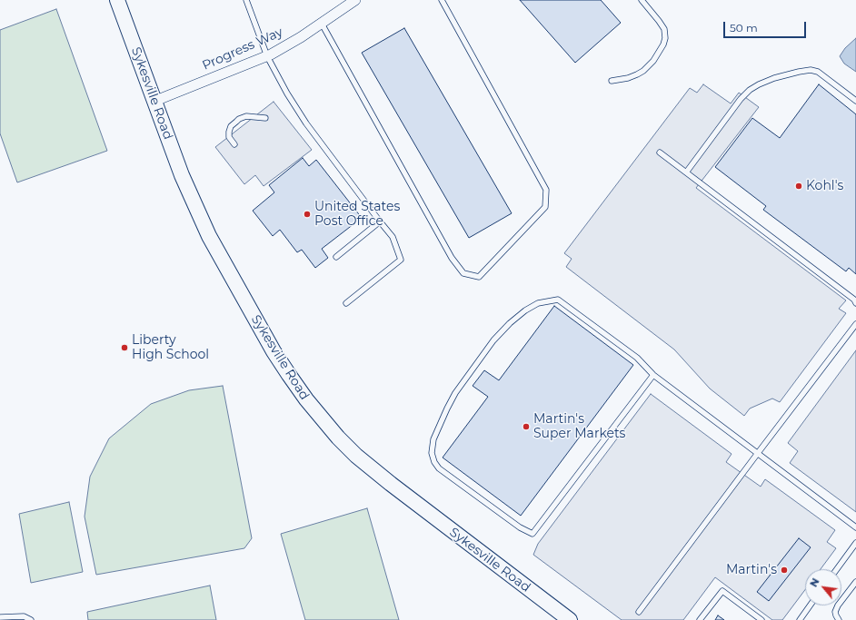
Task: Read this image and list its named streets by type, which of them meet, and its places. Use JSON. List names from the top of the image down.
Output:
{
  "streets": {
    "main road": ["Sykesville Road"],
    "street": ["Progress Way"]
  },
  "crossings": [
    ["Progress Way", "Sykesville Road"]
  ],
  "places": [
    "Kohl's",
    "United States Post Office",
    "Liberty High School",
    "Martin's Super Markets",
    "Martin's"
  ],
  "scale_bar": "50 m",
  "north": "top left"
}
